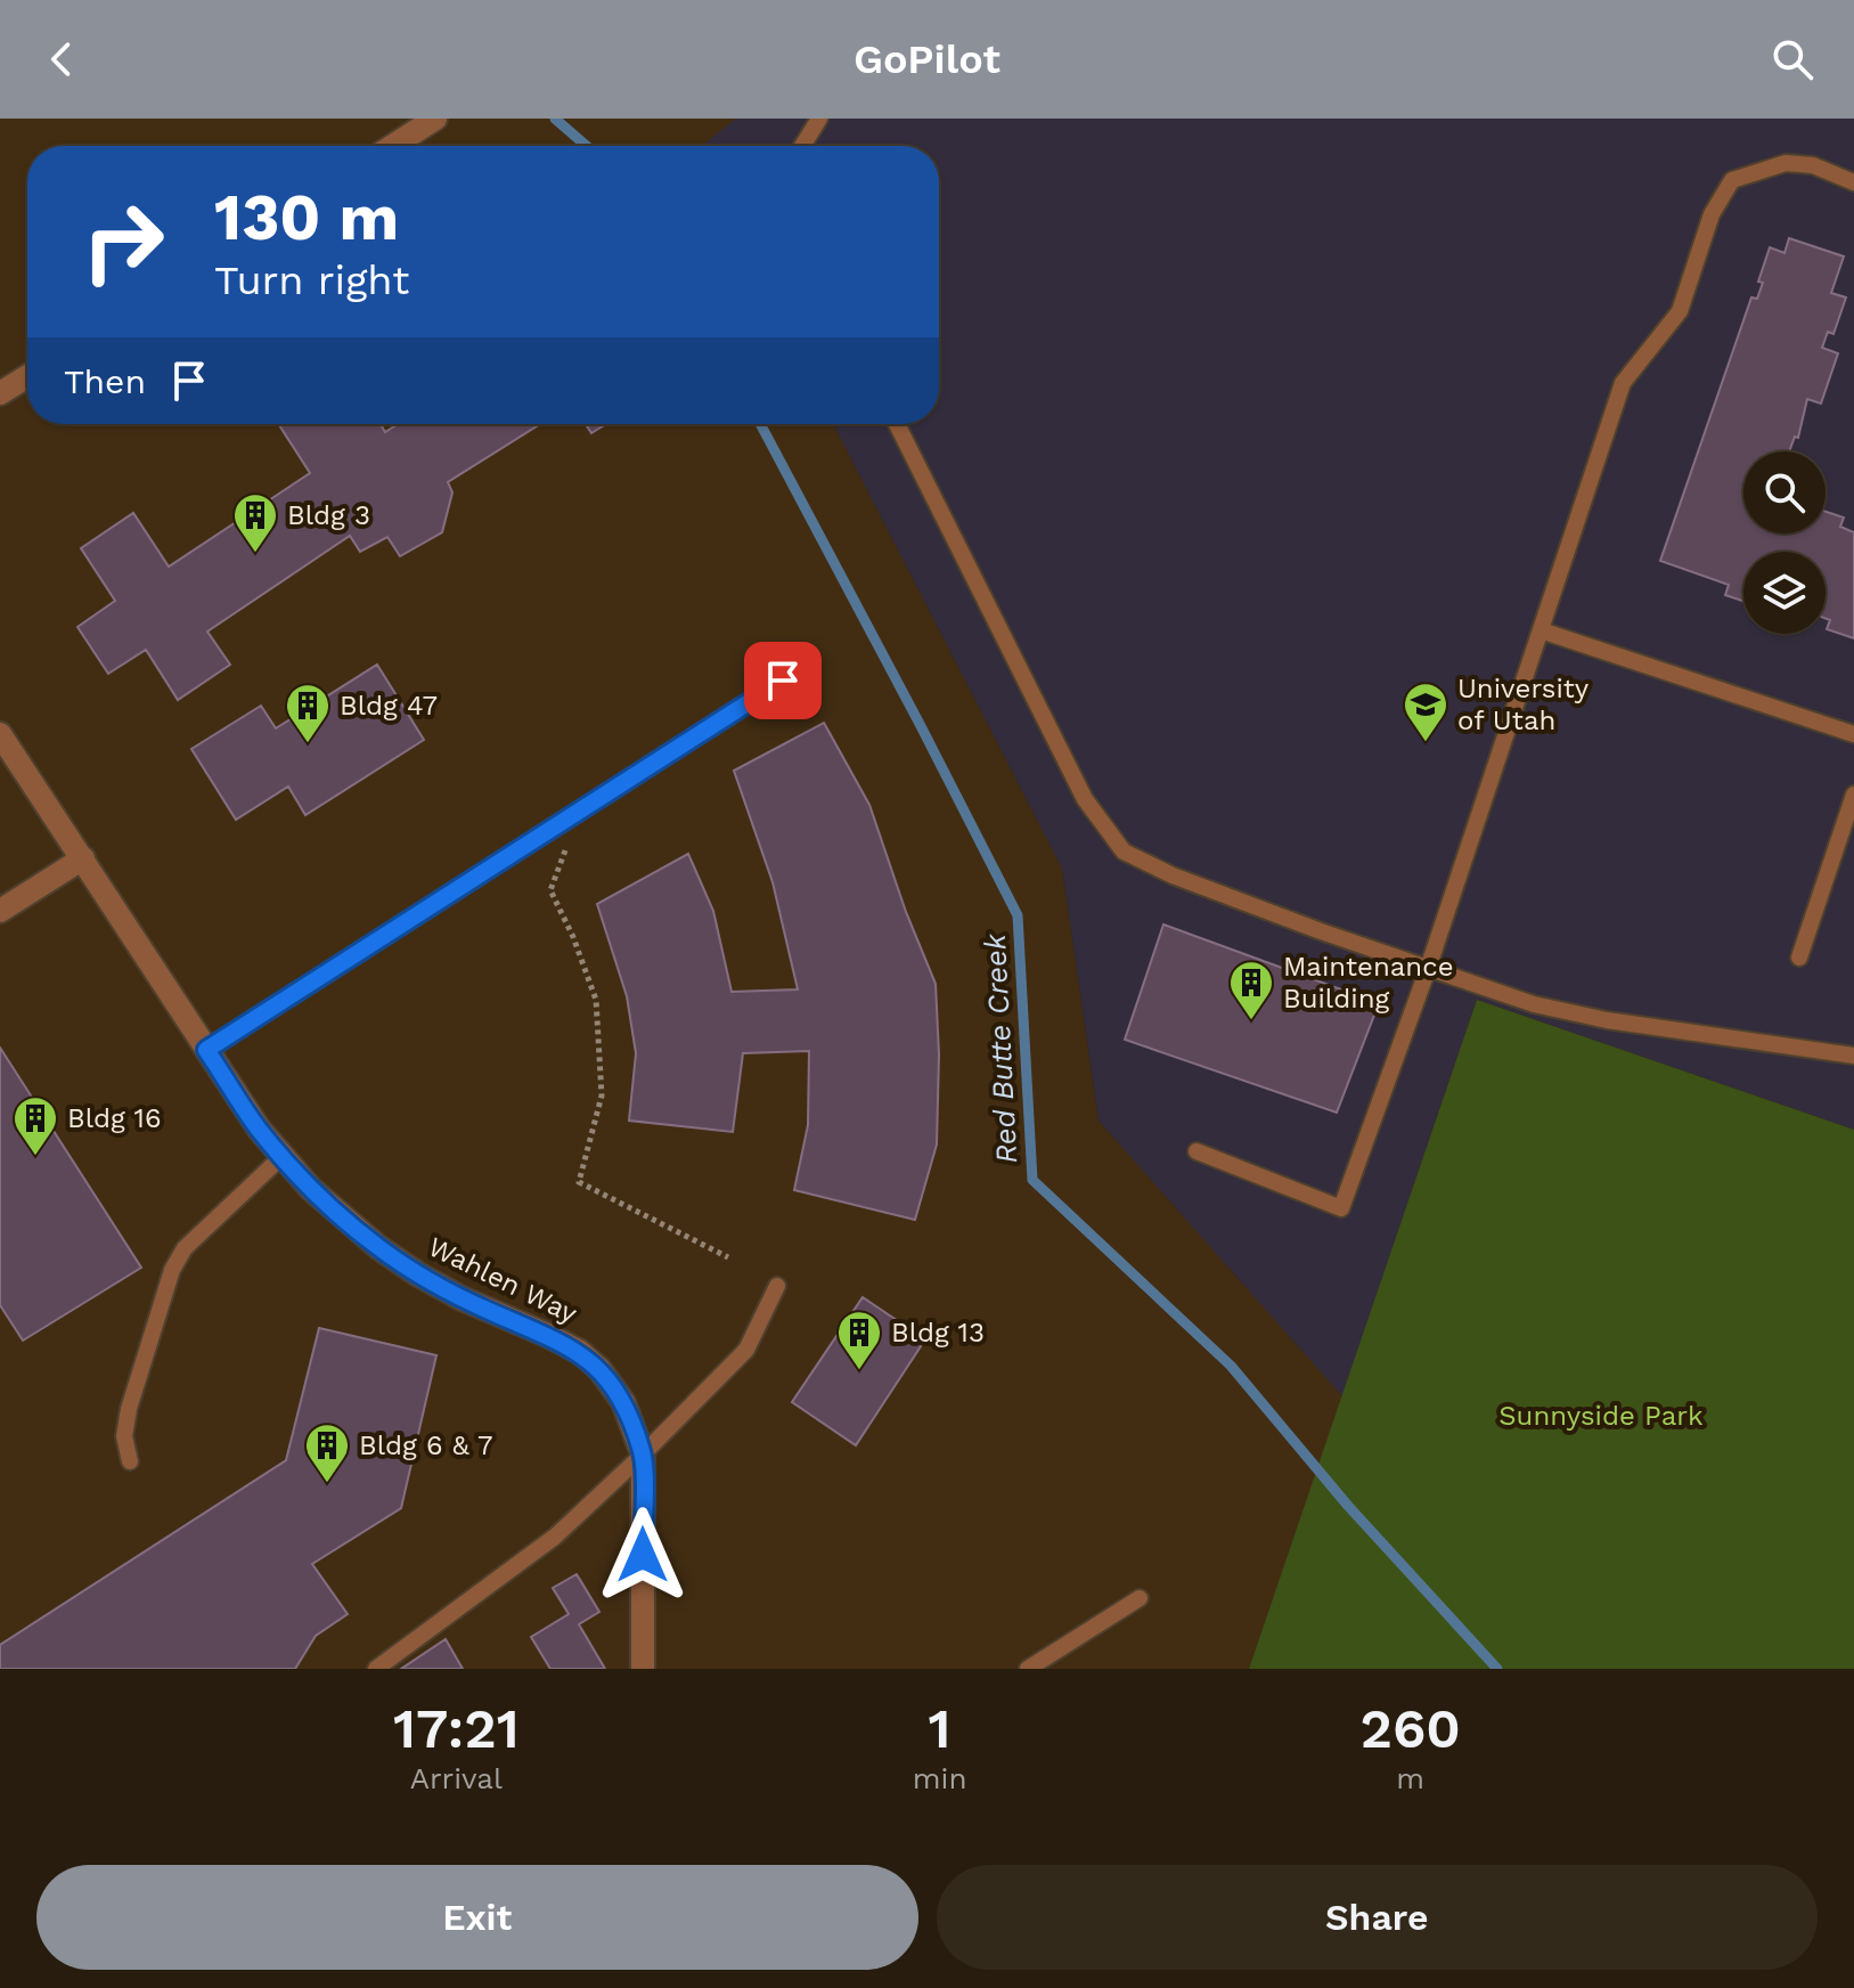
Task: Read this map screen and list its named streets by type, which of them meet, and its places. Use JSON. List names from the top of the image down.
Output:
{
  "streets": {
    "street": ["Wahlen Way"]
  },
  "water": ["Red Butte Creek"],
  "parks": ["Sunnyside Park"],
  "places": {
    "building": [
      "Bldg 3",
      "Bldg 47",
      "Maintenance Building",
      "Bldg 16",
      "Bldg 13",
      "Bldg 6 & 7"
    ],
    "school or university": ["University of Utah"]
  },
  "page": {
    "header": "GoPilot",
    "turn": ["130 m", "Turn right"],
    "then": "Then",
    "eta": [
      "17:21",
      "Arrival",
      "1",
      "min",
      "260",
      "m"
    ],
    "buttons": ["Exit", "Share"]
  }
}
